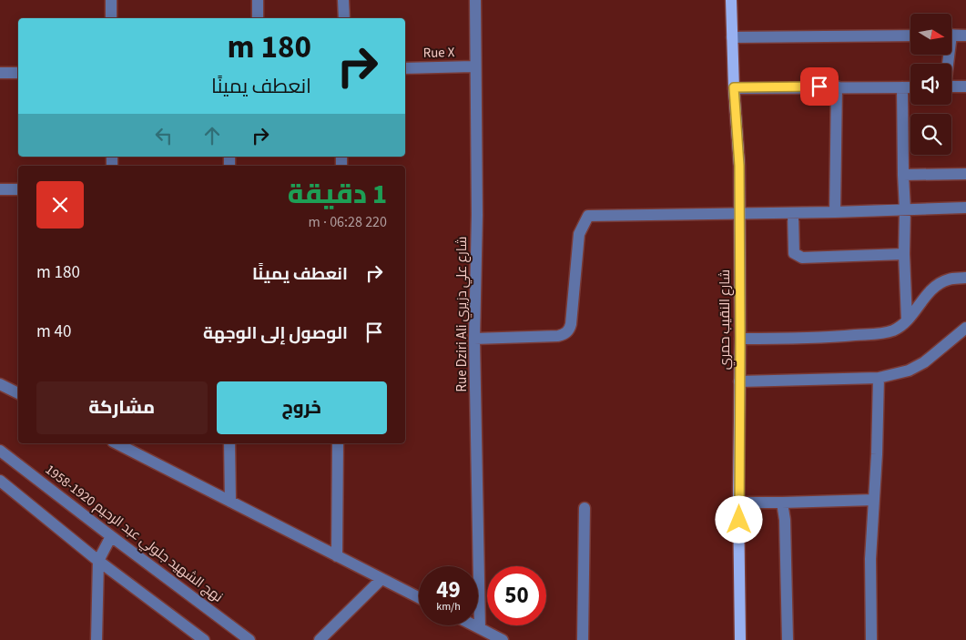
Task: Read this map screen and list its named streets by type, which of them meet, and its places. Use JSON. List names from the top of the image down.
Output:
{
  "streets": {
    "main road": ["شارع النقيب حمري"],
    "street": ["Rue X", "Rue Dziri Ali شارع علي دزيري", "نهج الشهيد جلولي عبد الرحيم 1920-1958"]
  },
  "crossings": [
    ["Rue X", "Rue Dziri Ali شارع علي دزيري"]
  ],
  "north": "right",
  "page": {
    "turn": ["180 m", "انعطف يمينًا"],
    "heading": ["1 دقيقة", "220 m · 06:28"],
    "list": [
      {
        "name": "انعطف يمينًا",
        "value": "180 m"
      },
      {
        "name": "الوصول إلى الوجهة",
        "value": "40 m"
      }
    ],
    "buttons": ["خروج", "مشاركة"],
    "speed": "49 km/h",
    "limit": "50"
  }
}
